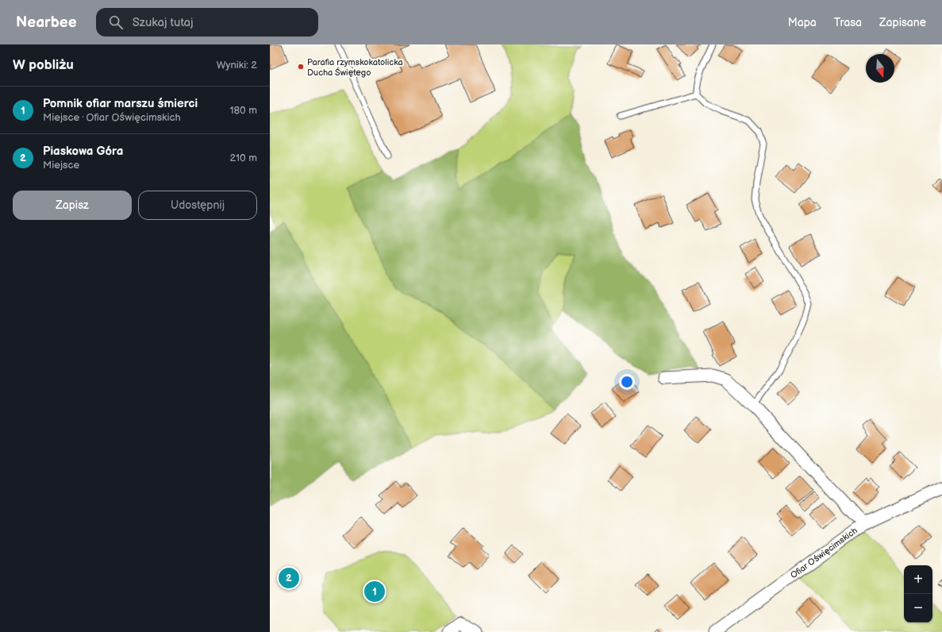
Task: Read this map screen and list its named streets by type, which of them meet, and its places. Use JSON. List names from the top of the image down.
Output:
{
  "streets": {
    "street": ["Ofiar Oświęcimskich"]
  },
  "places": ["Parafia rzymskokatolicka Ducha Świętego"],
  "north": "bottom",
  "page": {
    "header": "Nearbee",
    "search": "Szukaj tutaj",
    "nav": ["Mapa", "Trasa", "Zapisane"],
    "heading": ["W pobliżu", "Wyniki: 2"],
    "list": [
      {
        "mark": "1",
        "name": "Pomnik ofiar marszu śmierci",
        "note": "Miejsce · Ofiar Oświęcimskich",
        "value": "180 m"
      },
      {
        "mark": "2",
        "name": "Piaskowa Góra",
        "note": "Miejsce",
        "value": "210 m"
      }
    ],
    "buttons": ["Zapisz", "Udostępnij"],
    "map_buttons": ["+", "−"],
    "pins": ["2", "1"]
  }
}
